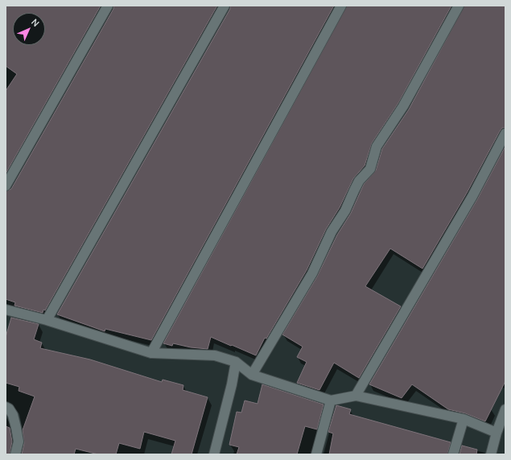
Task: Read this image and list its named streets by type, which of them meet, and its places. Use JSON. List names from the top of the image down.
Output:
{
  "north": "top right"
}
